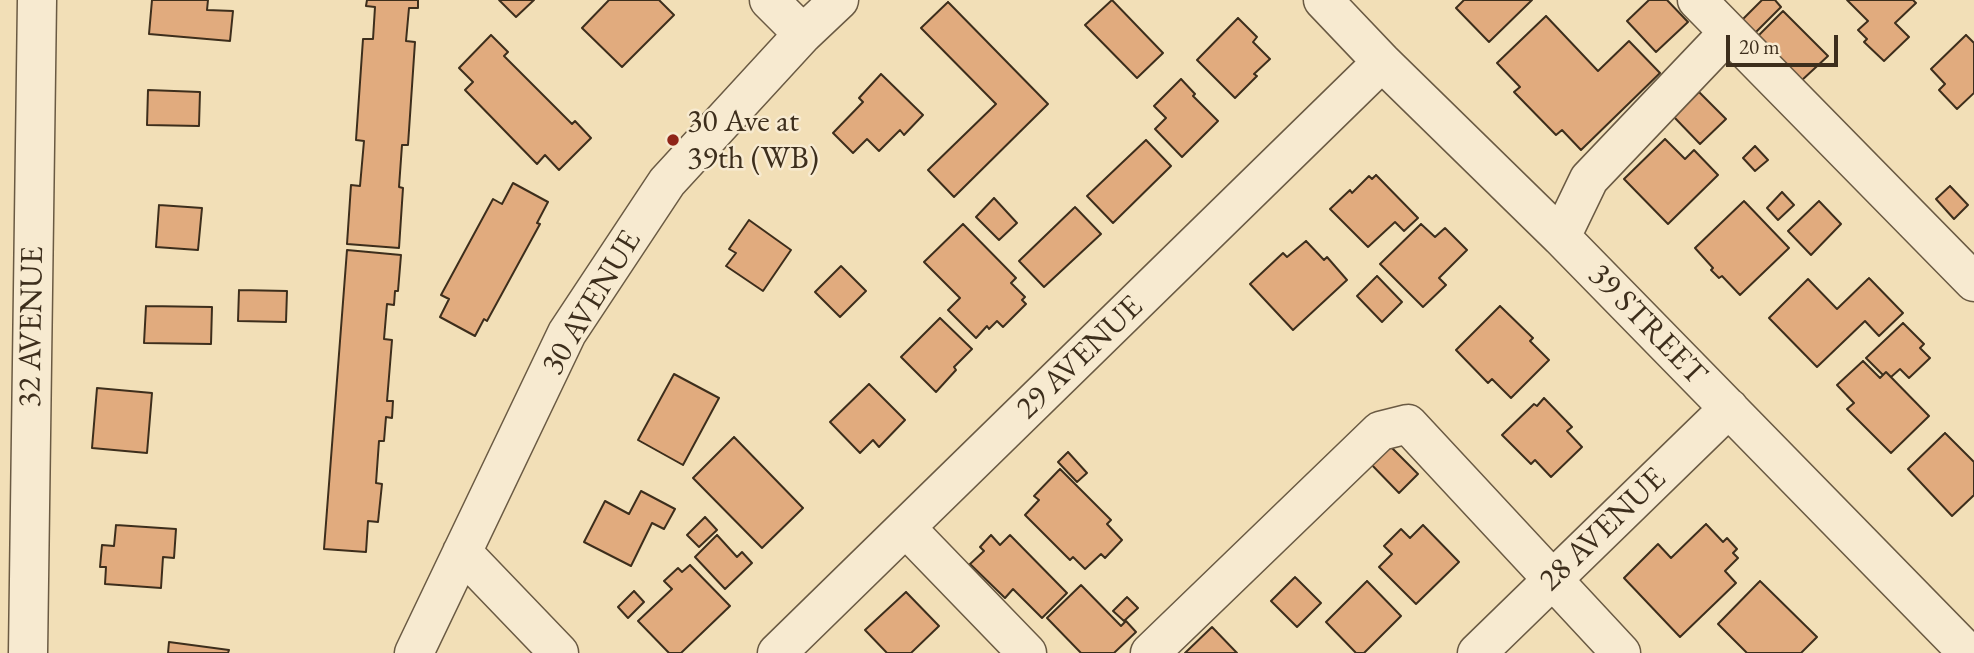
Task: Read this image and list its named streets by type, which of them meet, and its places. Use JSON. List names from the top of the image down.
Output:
{
  "streets": {
    "street": [
      "30 AVENUE",
      "39 STREET",
      "32 AVENUE",
      "29 AVENUE",
      "28 AVENUE"
    ]
  },
  "crossings": [
    ["39 STREET", "29 AVENUE"],
    ["39 STREET", "28 AVENUE"]
  ],
  "places": ["30 Ave at 39th (WB)"],
  "scale_bar": "20 m"
}
